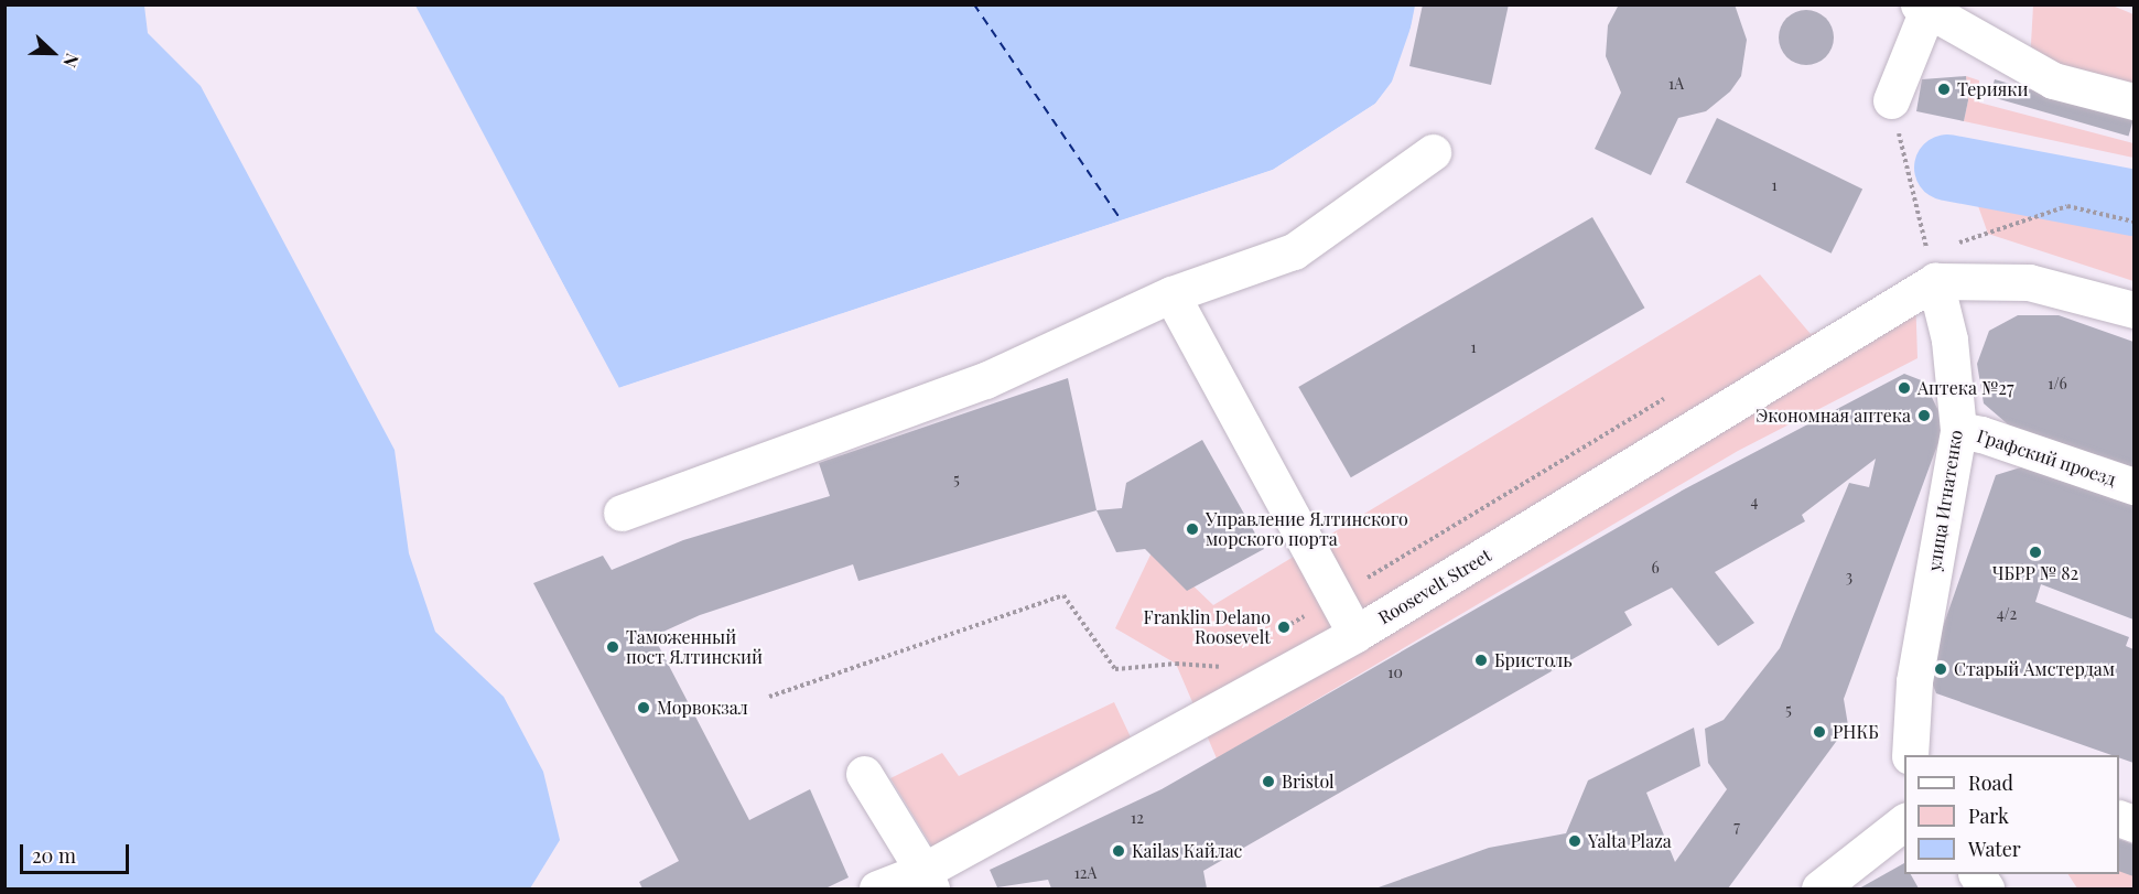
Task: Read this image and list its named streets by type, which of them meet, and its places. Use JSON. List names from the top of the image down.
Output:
{
  "streets": {
    "main road": ["Графский проезд", "улица Игнатенко", "Roosevelt Street"]
  },
  "crossings": [
    ["Графский проезд", "улица Игнатенко"],
    ["улица Игнатенко", "Roosevelt Street"]
  ],
  "places": [
    "Терияки",
    "Аптека №27",
    "Экономная аптека",
    "Управление Ялтинского морского порта",
    "ЧБРР № 82",
    "Franklin Delano Roosevelt",
    "Таможенный пост Ялтинский",
    "Бристоль",
    "Старый Амстердам",
    "Морвокзал",
    "РНКБ",
    "Bristol",
    "Yalta Plaza",
    "Kailas Кайлас"
  ],
  "house_numbers": [
    "1А",
    "1",
    "1",
    "1/6",
    "5",
    "4",
    "6",
    "3",
    "4/2",
    "10",
    "5",
    "12",
    "7",
    "12А"
  ],
  "legend": ["Road", "Park", "Water"],
  "scale_bar": "20 m",
  "north": "right"
}
